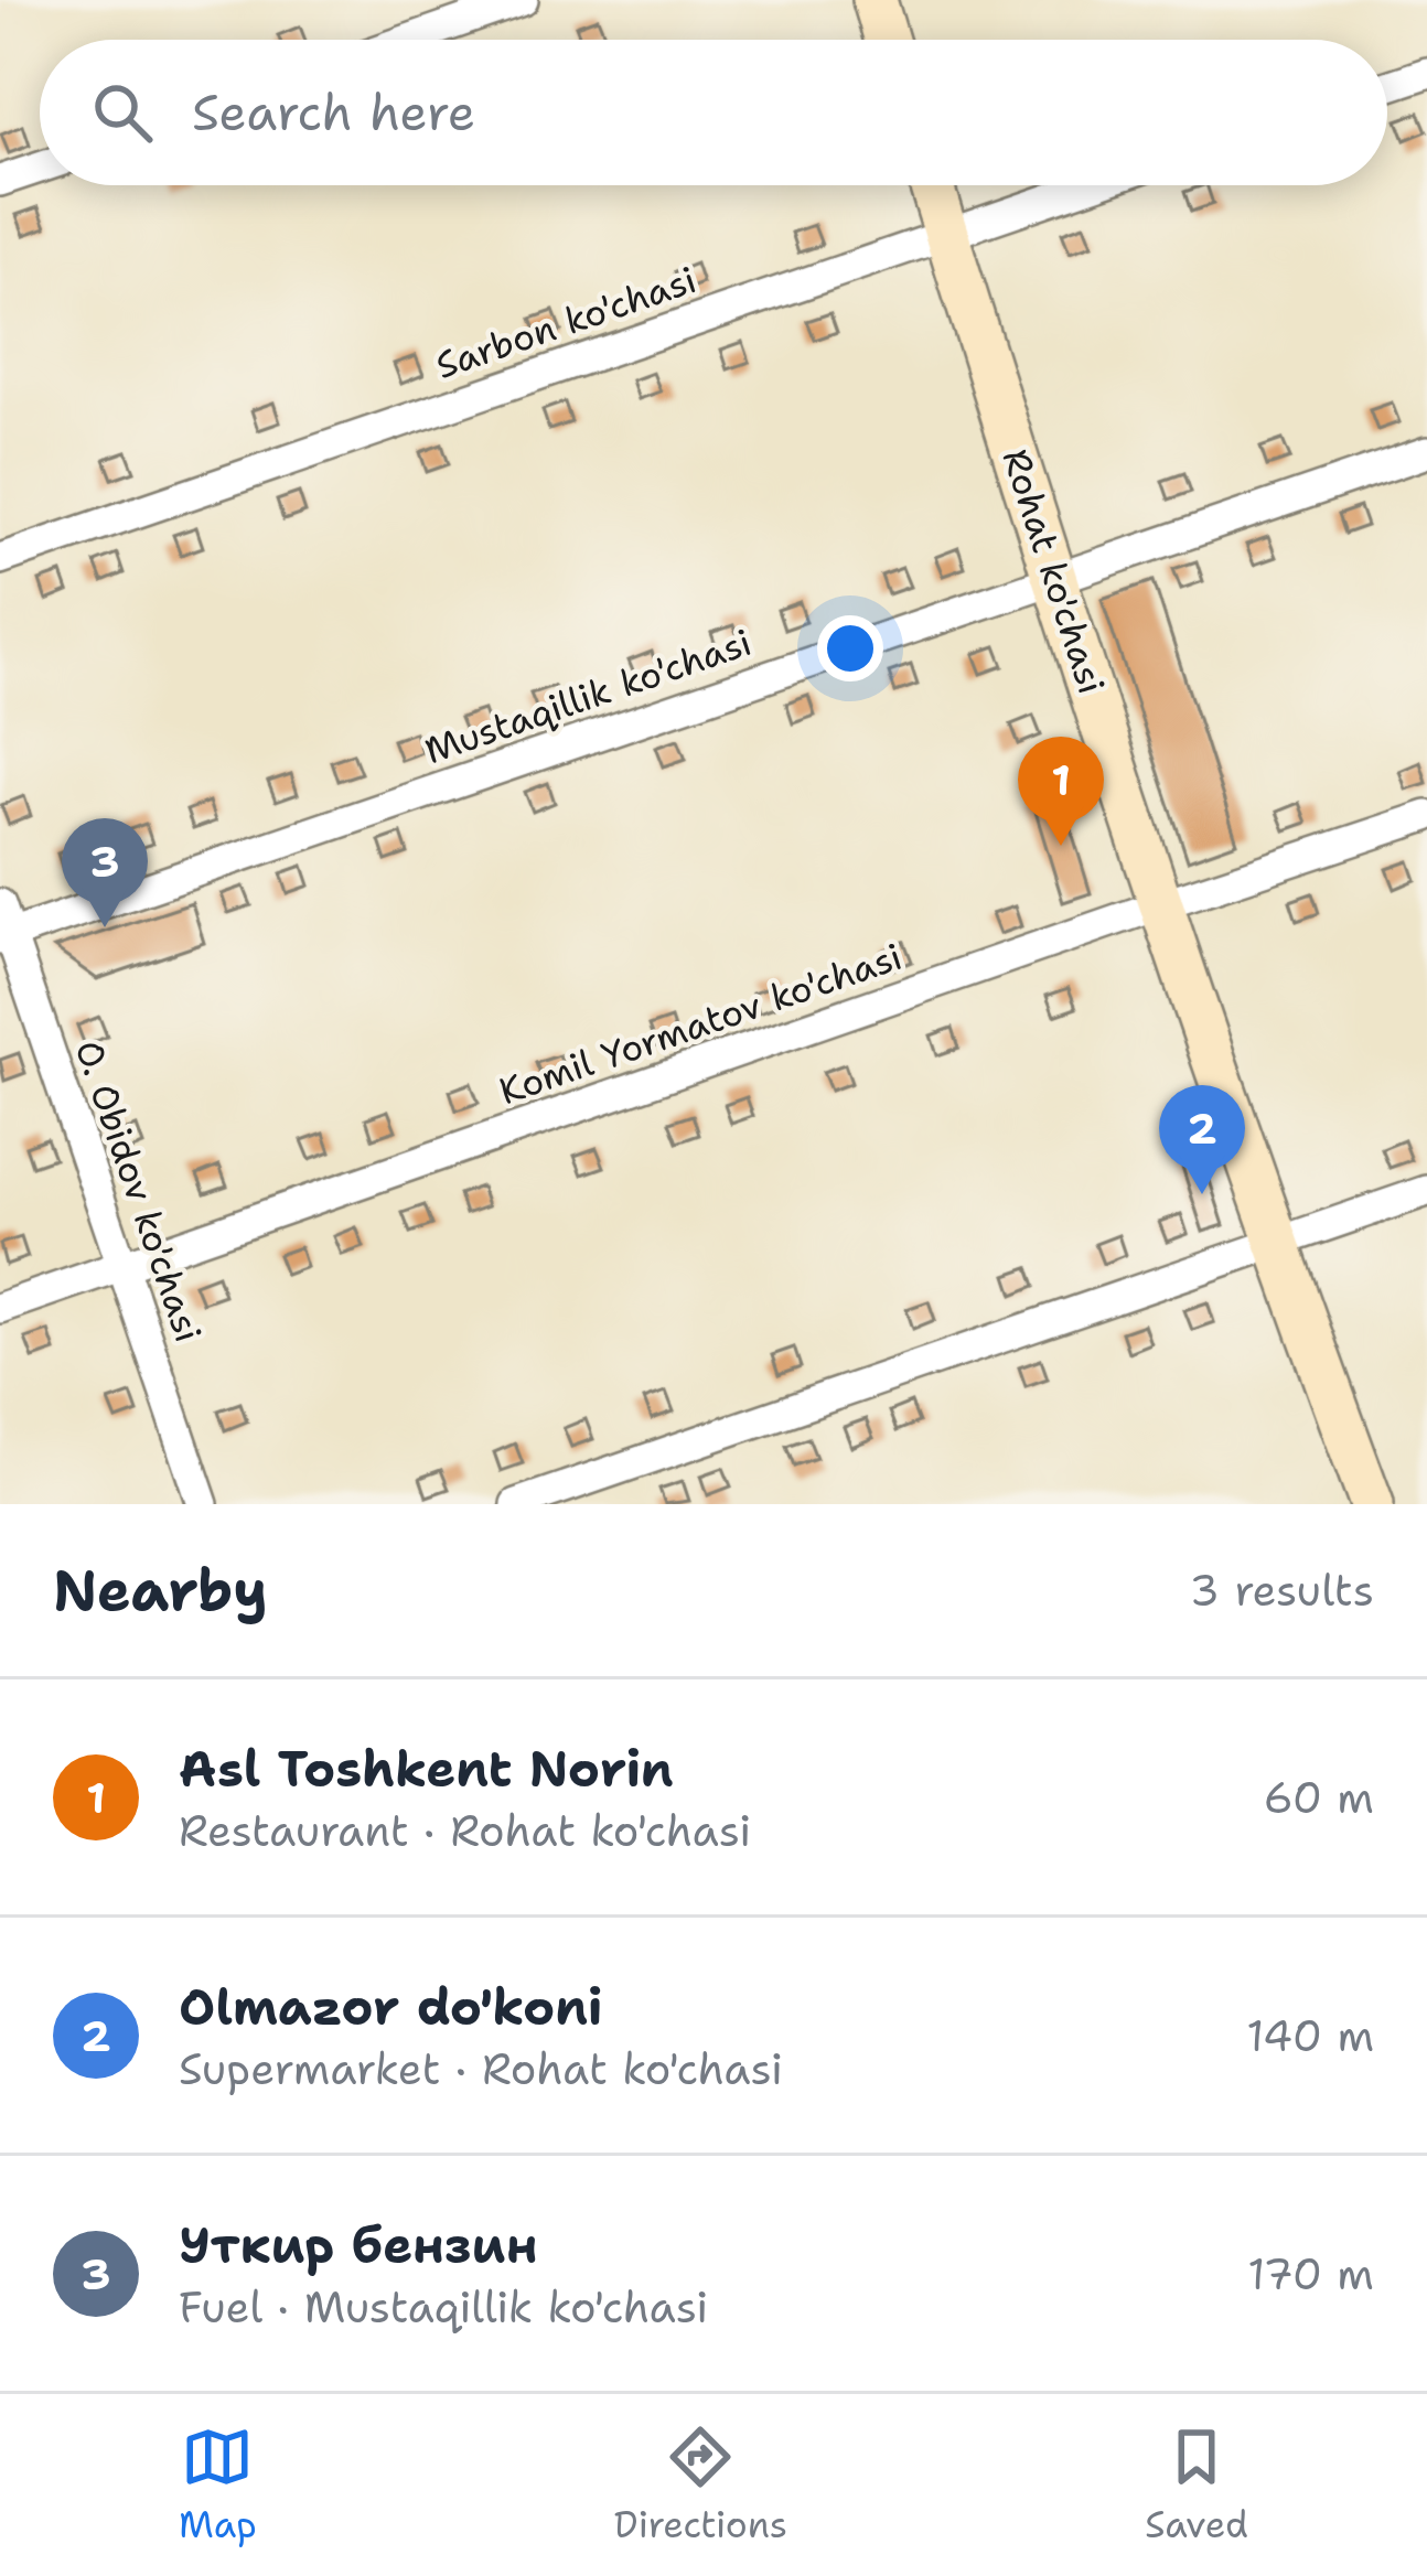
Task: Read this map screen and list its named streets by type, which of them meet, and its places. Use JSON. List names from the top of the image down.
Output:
{
  "streets": {
    "street": [
      "Sarbon ko'chasi",
      "Rohat ko'chasi",
      "Mustaqillik ko'chasi",
      "Komil Yormatov ko'chasi",
      "O. Obidov ko'chasi"
    ]
  },
  "crossings": [
    ["Sarbon ko'chasi", "Rohat ko'chasi"],
    ["Rohat ko'chasi", "Mustaqillik ko'chasi"],
    ["Rohat ko'chasi", "Komil Yormatov ko'chasi"],
    ["Mustaqillik ko'chasi", "O. Obidov ko'chasi"],
    ["Komil Yormatov ko'chasi", "O. Obidov ko'chasi"]
  ],
  "page": {
    "search": "Search here",
    "pins": ["1", "3", "2"],
    "heading": ["Nearby", "3 results"],
    "list": [
      {
        "mark": "1",
        "name": "Asl Toshkent Norin",
        "note": "Restaurant · Rohat ko'chasi",
        "value": "60 m"
      },
      {
        "mark": "2",
        "name": "Olmazor do'koni",
        "note": "Supermarket · Rohat ko'chasi",
        "value": "140 m"
      },
      {
        "mark": "3",
        "name": "Уткир бензин",
        "note": "Fuel · Mustaqillik ko'chasi",
        "value": "170 m"
      }
    ],
    "nav": ["Map", "Directions", "Saved"]
  }
}
